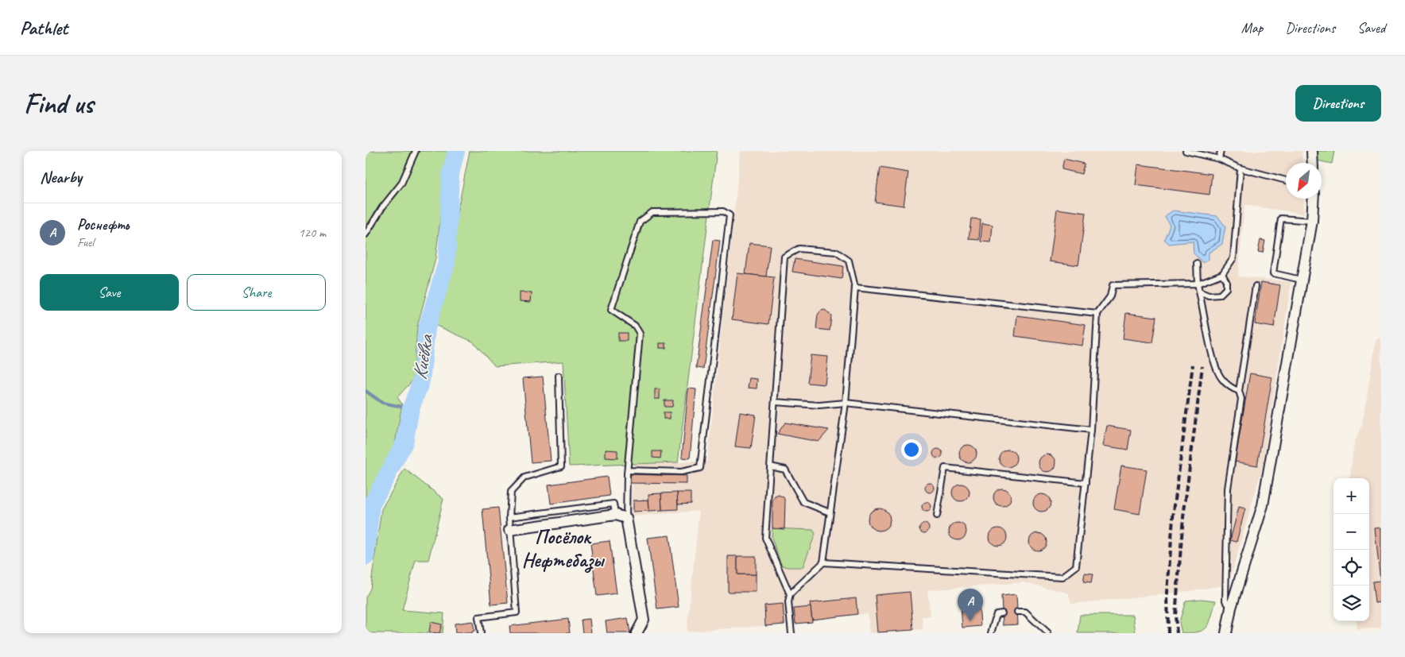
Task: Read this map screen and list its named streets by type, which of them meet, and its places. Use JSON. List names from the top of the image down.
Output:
{
  "districts": ["Посёлок Нефтебазы"],
  "water": ["Киёвка"],
  "north": "bottom left",
  "page": {
    "header": "Pathlet",
    "nav": ["Map", "Directions", "Saved"],
    "buttons": [
      "Directions",
      ["Save", "Share"]
    ],
    "title": "Find us",
    "heading": "Nearby",
    "list": [
      {
        "mark": "A",
        "name": "Роснефть",
        "note": "Fuel",
        "value": "120 m"
      }
    ],
    "map_buttons": ["+", "−"],
    "pins": "A"
  }
}
